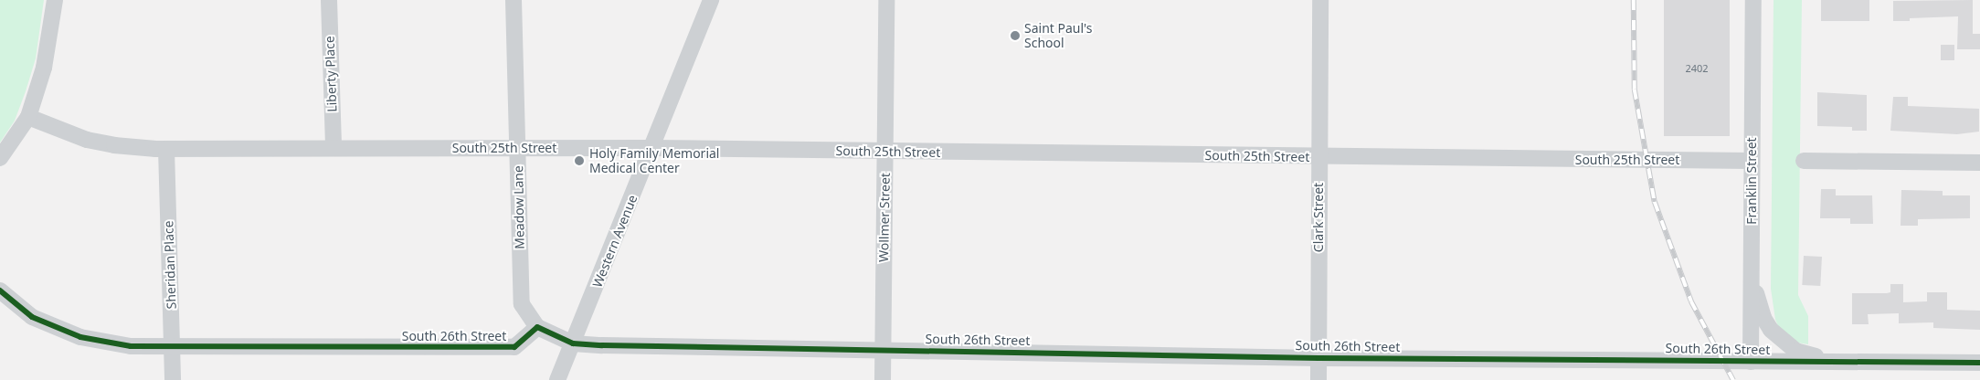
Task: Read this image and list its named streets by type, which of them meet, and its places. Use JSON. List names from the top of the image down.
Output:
{
  "streets": {
    "street": [
      "Liberty Place",
      "South 25th Street",
      "Franklin Street",
      "Meadow Lane",
      "Wollmer Street",
      "Clark Street",
      "Western Avenue",
      "Sheridan Place",
      "South 26th Street"
    ]
  },
  "crossings": [
    ["Liberty Place", "South 25th Street"],
    ["South 25th Street", "Franklin Street"],
    ["South 25th Street", "Meadow Lane"],
    ["South 25th Street", "Wollmer Street"],
    ["South 25th Street", "Clark Street"],
    ["South 25th Street", "Western Avenue"],
    ["South 25th Street", "Sheridan Place"],
    ["Franklin Street", "South 26th Street"],
    ["Meadow Lane", "South 26th Street"],
    ["Wollmer Street", "South 26th Street"],
    ["Clark Street", "South 26th Street"],
    ["Western Avenue", "South 26th Street"],
    ["Sheridan Place", "South 26th Street"]
  ],
  "places": ["Saint Paul's School", "Holy Family Memorial Medical Center"],
  "house_numbers": ["2402"]
}
